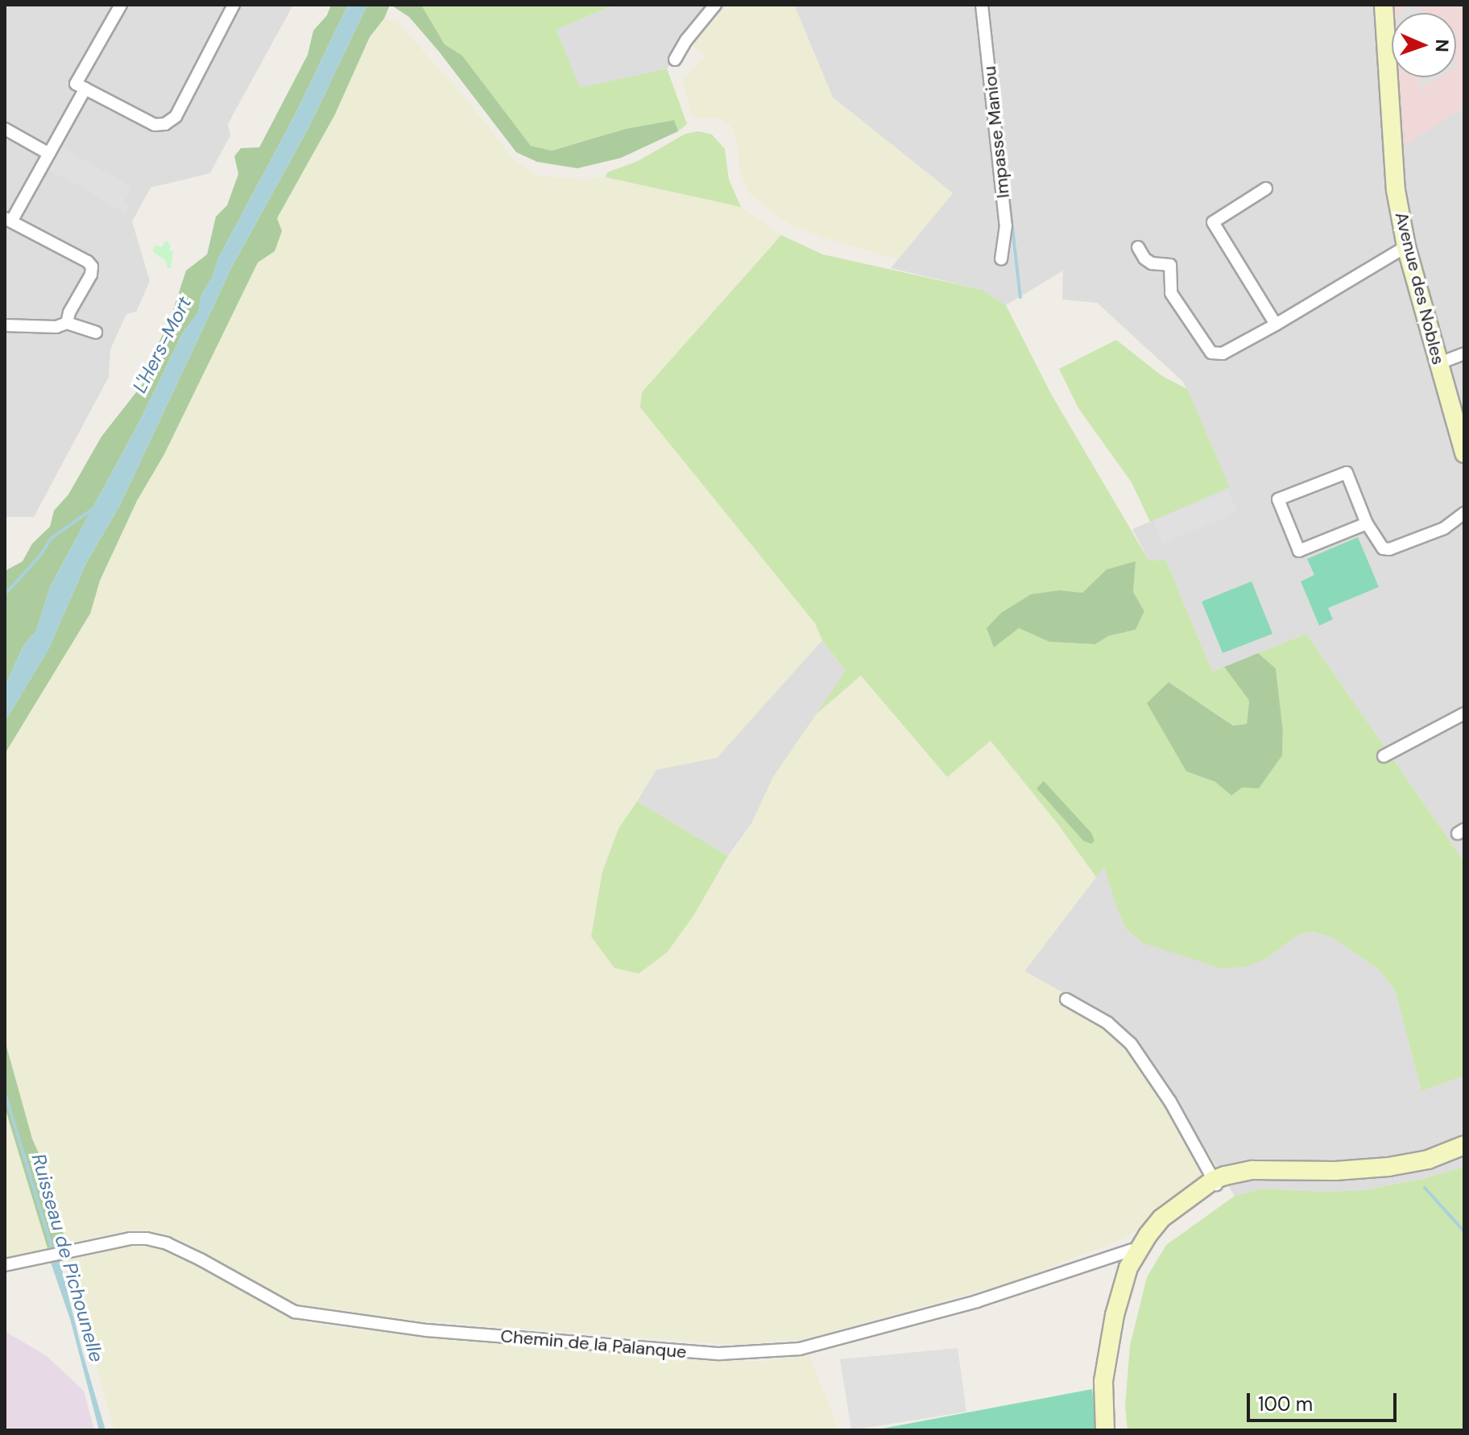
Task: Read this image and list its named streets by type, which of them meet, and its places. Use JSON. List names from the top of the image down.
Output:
{
  "streets": {
    "street": ["Impasse Maniou", "Avenue des Nobles", "Chemin de la Palanque"]
  },
  "water": ["L'Hers-Mort", "Ruisseau de Pichounelle"],
  "scale_bar": "100 m",
  "north": "right"
}
